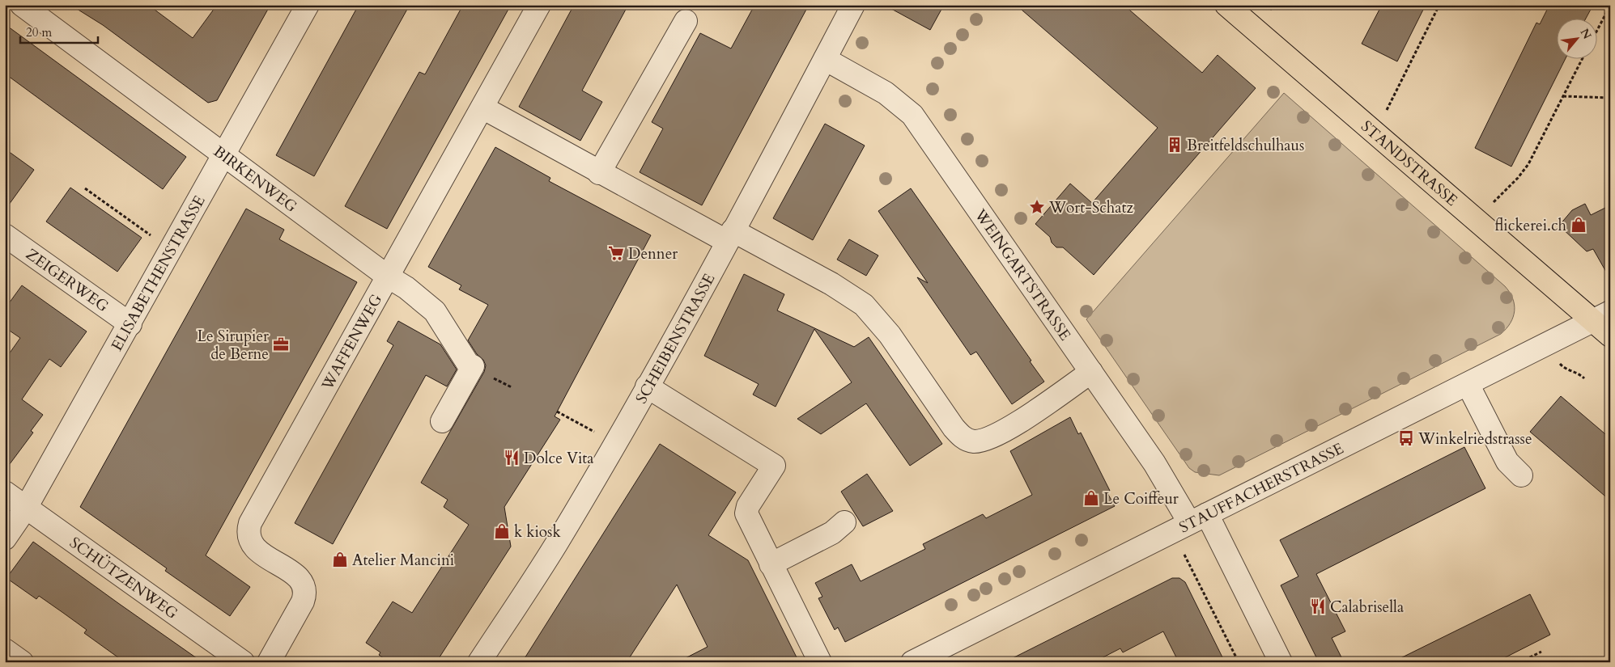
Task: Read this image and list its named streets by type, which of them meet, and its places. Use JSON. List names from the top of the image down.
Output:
{
  "streets": {
    "main road": ["STANDSTRASSE"],
    "street": [
      "BIRKENWEG",
      "ELISABETHENSTRASSE",
      "WEINGARTSTRASSE",
      "ZEIGERWEG",
      "SCHEIBENSTRASSE",
      "WAFFENWEG",
      "STAUFFACHERSTRASSE",
      "SCHÜTZENWEG"
    ]
  },
  "crossings": [
    ["STANDSTRASSE", "STAUFFACHERSTRASSE"],
    ["BIRKENWEG", "ELISABETHENSTRASSE"],
    ["BIRKENWEG", "WAFFENWEG"],
    ["ELISABETHENSTRASSE", "ZEIGERWEG"],
    ["ELISABETHENSTRASSE", "SCHÜTZENWEG"],
    ["WEINGARTSTRASSE", "SCHEIBENSTRASSE"],
    ["WEINGARTSTRASSE", "STAUFFACHERSTRASSE"]
  ],
  "places": {
    "building": ["Breitfeldschulhaus"],
    "place": ["Wort-Schatz"],
    "shop": [
      "flickerei.ch",
      "Le Coiffeur",
      "k kiosk",
      "Atelier Mancini"
    ],
    "supermarket": ["Denner"],
    "office": ["Le Sirupier de Berne"],
    "bus stop": ["Winkelriedstrasse"],
    "restaurant": ["Dolce Vita", "Calabrisella"]
  },
  "scale_bar": "20 m",
  "north": "top right"
}
